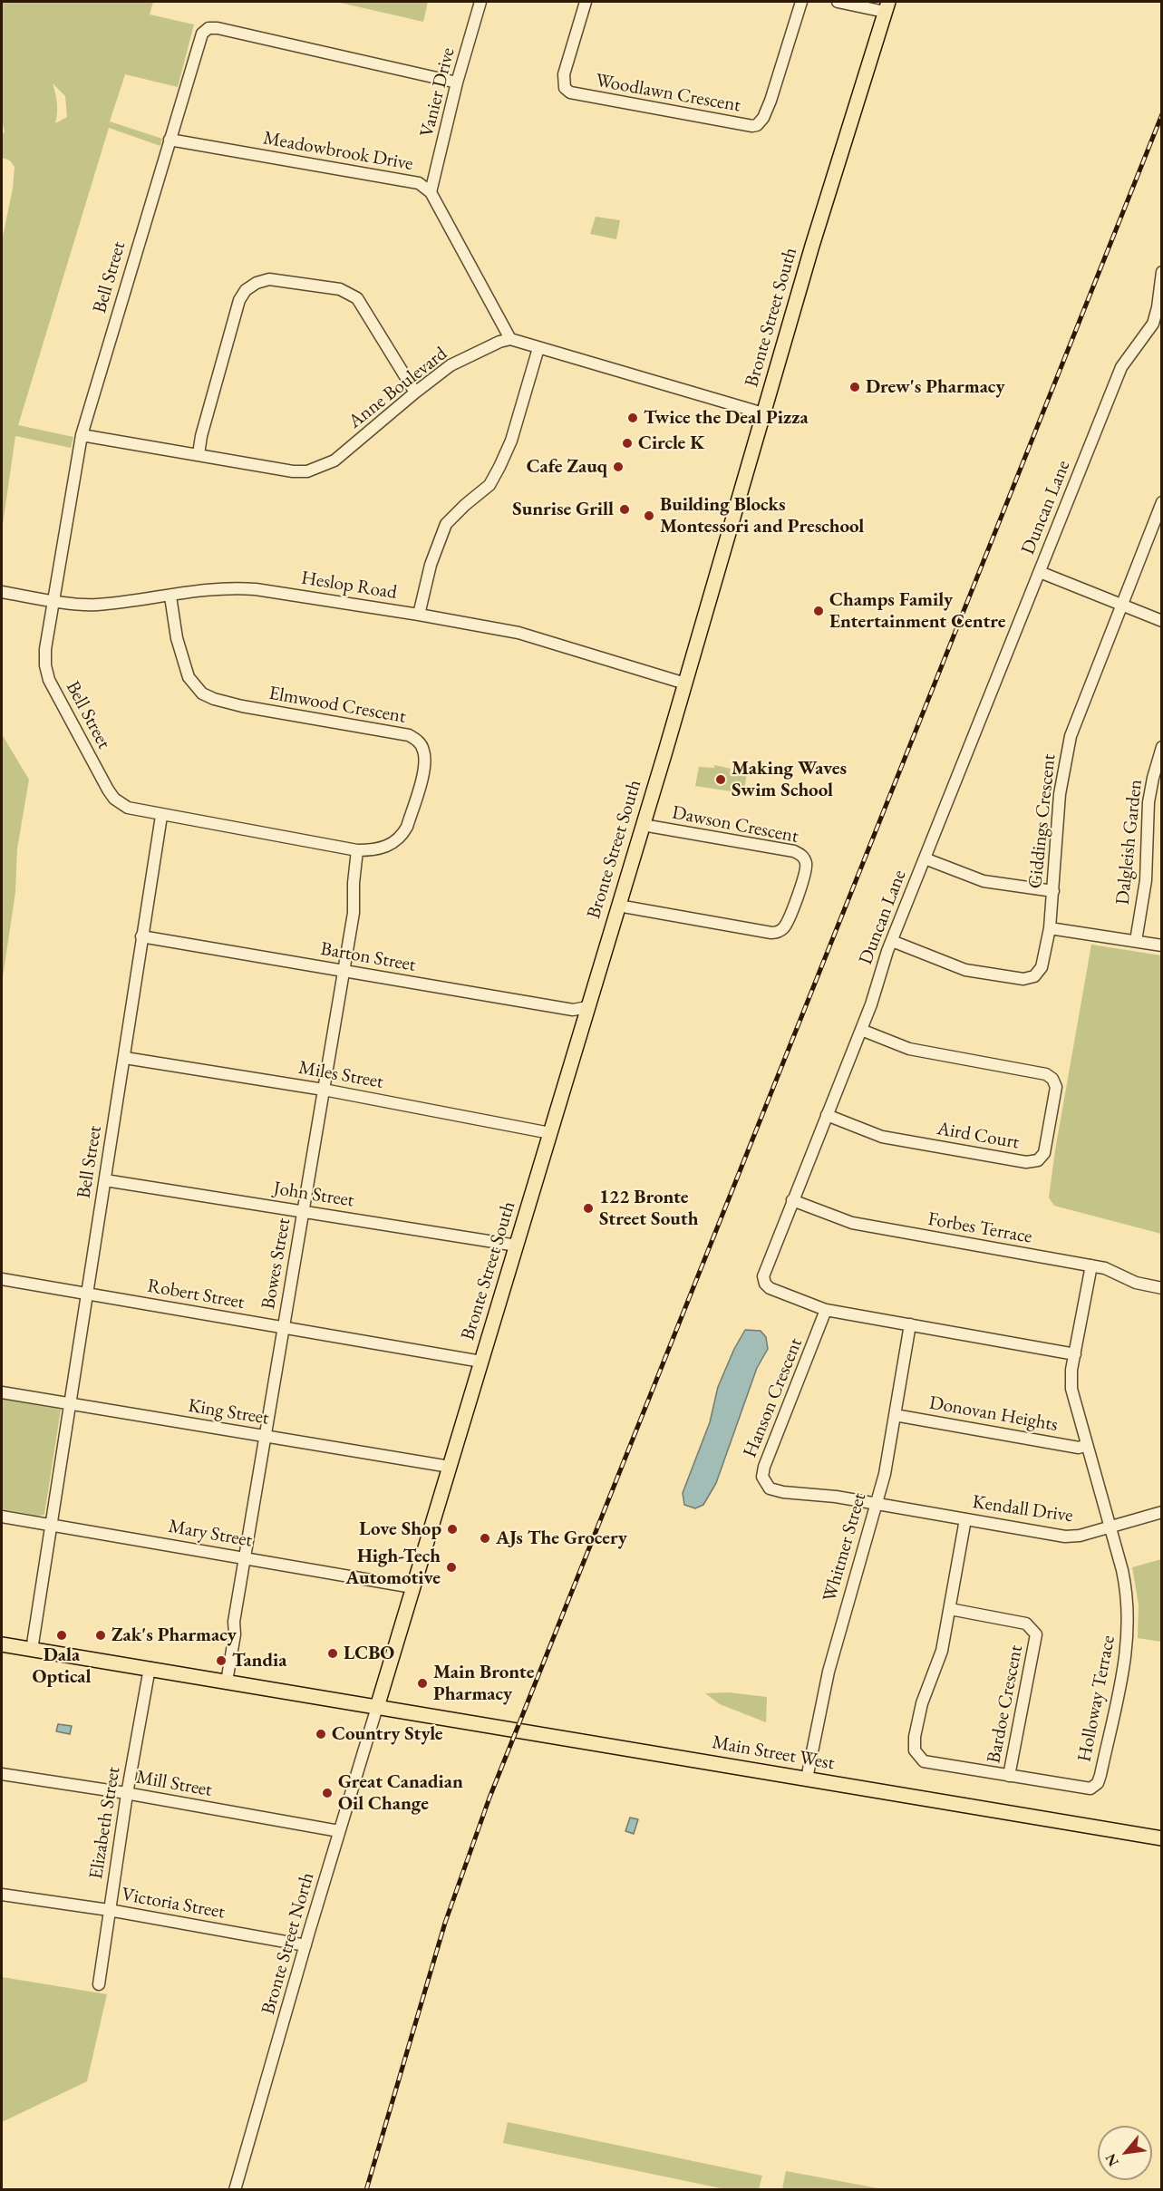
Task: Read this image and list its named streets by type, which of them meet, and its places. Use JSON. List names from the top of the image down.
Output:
{
  "streets": {
    "main road": ["Bronte Street South", "Main Street West"],
    "street": [
      "Vanier Drive",
      "Woodlawn Crescent",
      "Meadowbrook Drive",
      "Bell Street",
      "Anne Boulevard",
      "Duncan Lane",
      "Heslop Road",
      "Elmwood Crescent",
      "Giddings Crescent",
      "Dawson Crescent",
      "Dalgleish Garden",
      "Barton Street",
      "Miles Street",
      "Aird Court",
      "John Street",
      "Forbes Terrace",
      "Bowes Street",
      "Robert Street",
      "Hanson Crescent",
      "King Street",
      "Donovan Heights",
      "Kendall Drive",
      "Mary Street",
      "Whitmer Street",
      "Holloway Terrace",
      "Bardoe Crescent",
      "Mill Street",
      "Elizabeth Street",
      "Victoria Street",
      "Bronte Street North"
    ]
  },
  "crossings": [
    ["Vanier Drive", "Meadowbrook Drive"],
    ["Vanier Drive", "Bell Street"],
    ["Meadowbrook Drive", "Bell Street"],
    ["Meadowbrook Drive", "Anne Boulevard"],
    ["Bell Street", "Anne Boulevard"],
    ["Bell Street", "Heslop Road"],
    ["Bell Street", "Elmwood Crescent"],
    ["Bell Street", "Barton Street"],
    ["Bell Street", "Miles Street"],
    ["Bell Street", "John Street"],
    ["Bell Street", "Robert Street"],
    ["Bell Street", "King Street"],
    ["Bell Street", "Mary Street"],
    ["Bell Street", "Main Street West"],
    ["Bronte Street South", "Heslop Road"],
    ["Bronte Street South", "Dawson Crescent"],
    ["Bronte Street South", "Barton Street"],
    ["Bronte Street South", "Miles Street"],
    ["Bronte Street South", "John Street"],
    ["Bronte Street South", "Robert Street"],
    ["Bronte Street South", "King Street"],
    ["Bronte Street South", "Mary Street"],
    ["Bronte Street South", "Main Street West"],
    ["Bronte Street South", "Bronte Street North"],
    ["Duncan Lane", "Giddings Crescent"],
    ["Duncan Lane", "Aird Court"],
    ["Duncan Lane", "Forbes Terrace"],
    ["Duncan Lane", "Hanson Crescent"],
    ["Duncan Lane", "Whitmer Street"],
    ["Duncan Lane", "Holloway Terrace"],
    ["Heslop Road", "Elmwood Crescent"],
    ["Elmwood Crescent", "Bowes Street"],
    ["Barton Street", "Bowes Street"],
    ["Miles Street", "Bowes Street"],
    ["John Street", "Bowes Street"],
    ["Forbes Terrace", "Holloway Terrace"],
    ["Bowes Street", "Robert Street"],
    ["Bowes Street", "King Street"],
    ["Bowes Street", "Mary Street"],
    ["Bowes Street", "Main Street West"],
    ["Hanson Crescent", "Kendall Drive"],
    ["Hanson Crescent", "Whitmer Street"],
    ["Donovan Heights", "Whitmer Street"],
    ["Donovan Heights", "Holloway Terrace"],
    ["Kendall Drive", "Whitmer Street"],
    ["Kendall Drive", "Holloway Terrace"],
    ["Whitmer Street", "Main Street West"],
    ["Holloway Terrace", "Bardoe Crescent"],
    ["Main Street West", "Elizabeth Street"],
    ["Main Street West", "Bronte Street North"],
    ["Mill Street", "Elizabeth Street"],
    ["Mill Street", "Bronte Street North"],
    ["Elizabeth Street", "Victoria Street"],
    ["Victoria Street", "Bronte Street North"]
  ],
  "places": [
    "Drew's Pharmacy",
    "Twice the Deal Pizza",
    "Circle K",
    "Cafe Zauq",
    "Sunrise Grill",
    "Building Blocks Montessori and Preschool",
    "Champs Family Entertainment Centre",
    "Making Waves Swim School",
    "122 Bronte Street South",
    "Love Shop",
    "AJs The Grocery",
    "High-Tech Automotive",
    "Dala Optical",
    "Zak's Pharmacy",
    "LCBO",
    "Tandia",
    "Main Bronte Pharmacy",
    "Country Style",
    "Great Canadian Oil Change"
  ],
  "north": "bottom left"
}
